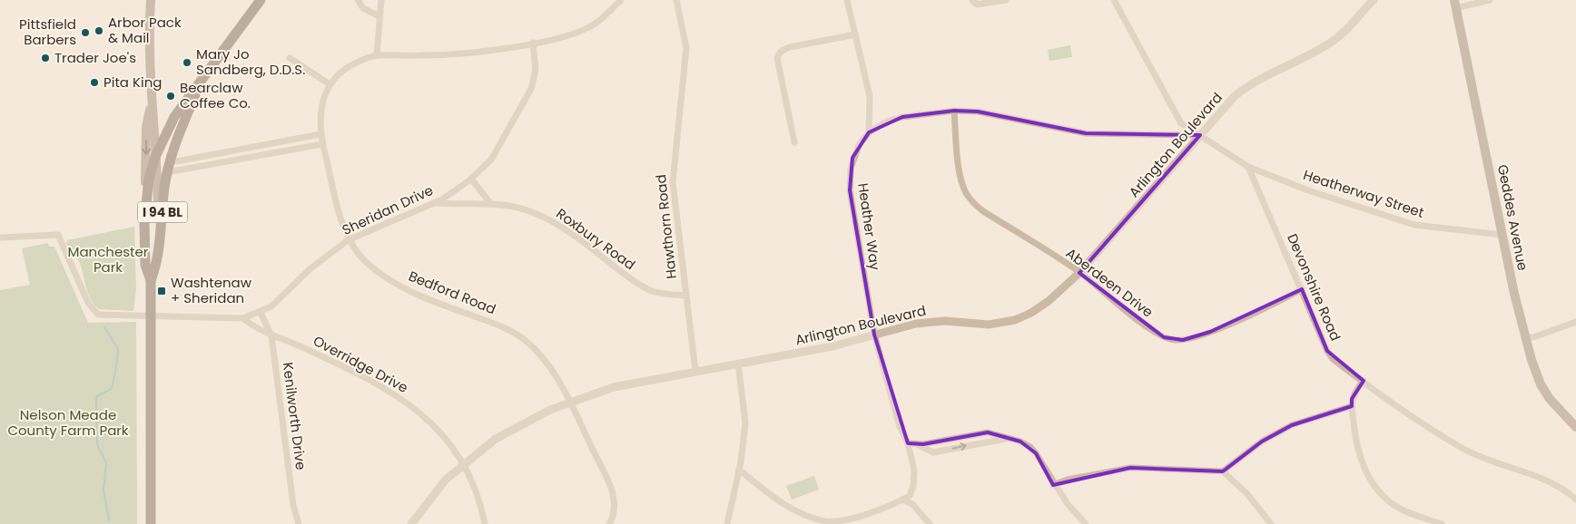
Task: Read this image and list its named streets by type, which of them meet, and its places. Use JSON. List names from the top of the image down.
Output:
{
  "streets": {
    "main road": ["I 94 BL", "Geddes Avenue"],
    "street": [
      "Arlington Boulevard",
      "Heatherway Street",
      "Sheridan Drive",
      "Hawthorn Road",
      "Heather Way",
      "Roxbury Road",
      "Aberdeen Drive",
      "Devonshire Road",
      "Bedford Road",
      "Overridge Drive",
      "Kenilworth Drive"
    ]
  },
  "crossings": [
    ["Arlington Boulevard", "Hawthorn Road"],
    ["Arlington Boulevard", "Heather Way"],
    ["Arlington Boulevard", "Aberdeen Drive"],
    ["Arlington Boulevard", "Bedford Road"],
    ["Arlington Boulevard", "Overridge Drive"],
    ["Heatherway Street", "Geddes Avenue"],
    ["Heatherway Street", "Devonshire Road"],
    ["Sheridan Drive", "I 94 BL"],
    ["Sheridan Drive", "Roxbury Road"],
    ["Sheridan Drive", "Bedford Road"],
    ["Sheridan Drive", "Overridge Drive"],
    ["Sheridan Drive", "Kenilworth Drive"],
    ["Hawthorn Road", "Roxbury Road"],
    ["Heather Way", "Aberdeen Drive"],
    ["Aberdeen Drive", "Devonshire Road"],
    ["Overridge Drive", "Kenilworth Drive"]
  ],
  "parks": ["Manchester Park", "Nelson Meade County Farm Park"],
  "places": {
    "other": [
      "Arbor Pack & Mail",
      "Pittsfield Barbers",
      "Trader Joe's",
      "Mary Jo Sandberg, D.D.S.",
      "Pita King",
      "Bearclaw Coffee Co."
    ],
    "transit": ["Washtenaw + Sheridan"]
  }
}
